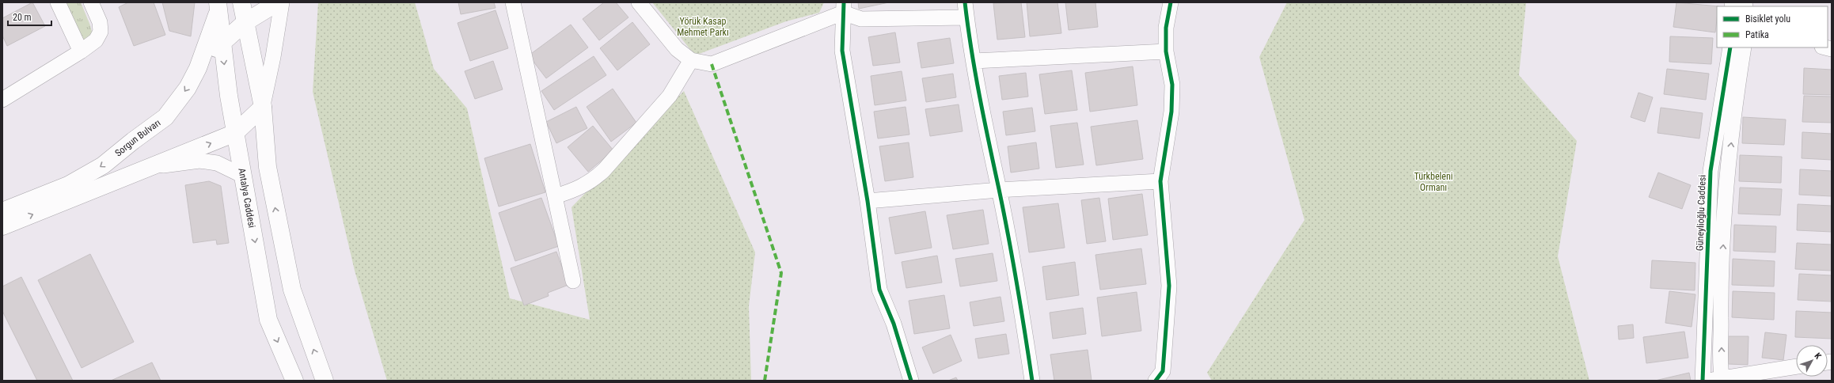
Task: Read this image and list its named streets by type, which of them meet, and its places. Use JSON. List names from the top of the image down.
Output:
{
  "streets": {
    "main road": ["Sorgun Bulvarı", "Antalya Caddesi"],
    "street": ["Güneylioğlu Caddesi"]
  },
  "crossings": [
    ["Sorgun Bulvarı", "Antalya Caddesi"]
  ],
  "parks": ["Yörük Kasap Mehmet Parkı", "Türkbeleni Ormanı"],
  "legend": ["Bisiklet yolu", "Patika"],
  "scale_bar": "20 m",
  "north": "top right"
}
